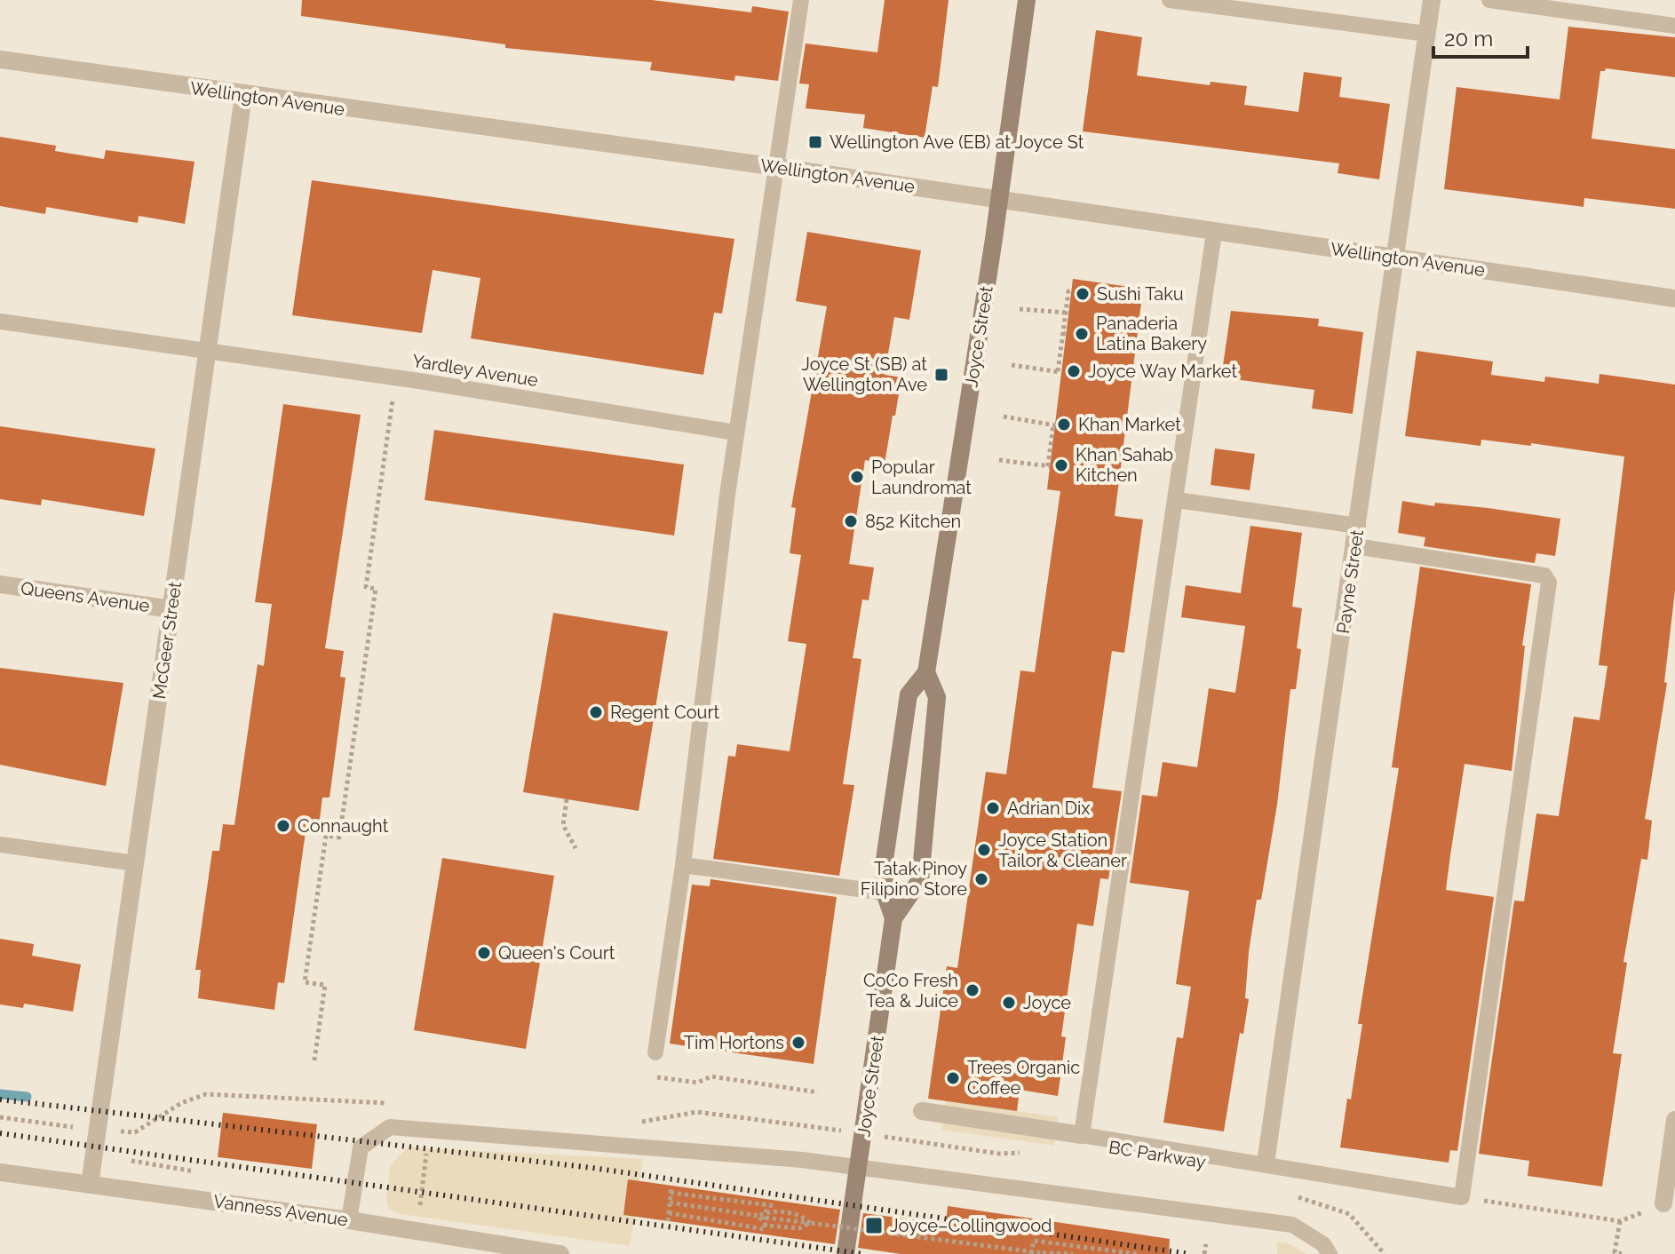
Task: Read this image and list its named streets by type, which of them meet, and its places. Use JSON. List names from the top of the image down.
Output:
{
  "streets": {
    "main road": ["Joyce Street"],
    "street": [
      "Wellington Avenue",
      "Payne Street",
      "Queens Avenue",
      "McGeer Street",
      "Vanness Avenue"
    ],
    "lane": ["Yardley Avenue"]
  },
  "crossings": [
    ["Wellington Avenue", "Joyce Street"],
    ["Wellington Avenue", "Payne Street"],
    ["Wellington Avenue", "McGeer Street"],
    ["Yardley Avenue", "McGeer Street"],
    ["Queens Avenue", "McGeer Street"],
    ["McGeer Street", "Vanness Avenue"]
  ],
  "places": {
    "transit": ["Wellington Ave (EB) at Joyce St", "Joyce St (SB) at Wellington Ave", "Joyce–Collingwood"],
    "other": [
      "Sushi Taku",
      "Panaderia Latina Bakery",
      "Joyce Way Market",
      "Khan Market",
      "Khan Sahab Kitchen",
      "Popular Laundromat",
      "852 Kitchen",
      "Regent Court",
      "Adrian Dix",
      "Connaught",
      "Joyce Station Tailor & Cleaner",
      "Tatak Pinoy Filipino Store",
      "Queen's Court",
      "CoCo Fresh Tea & Juice",
      "Joyce",
      "Tim Hortons",
      "Trees Organic Coffee"
    ]
  },
  "scale_bar": "20 m"
}
